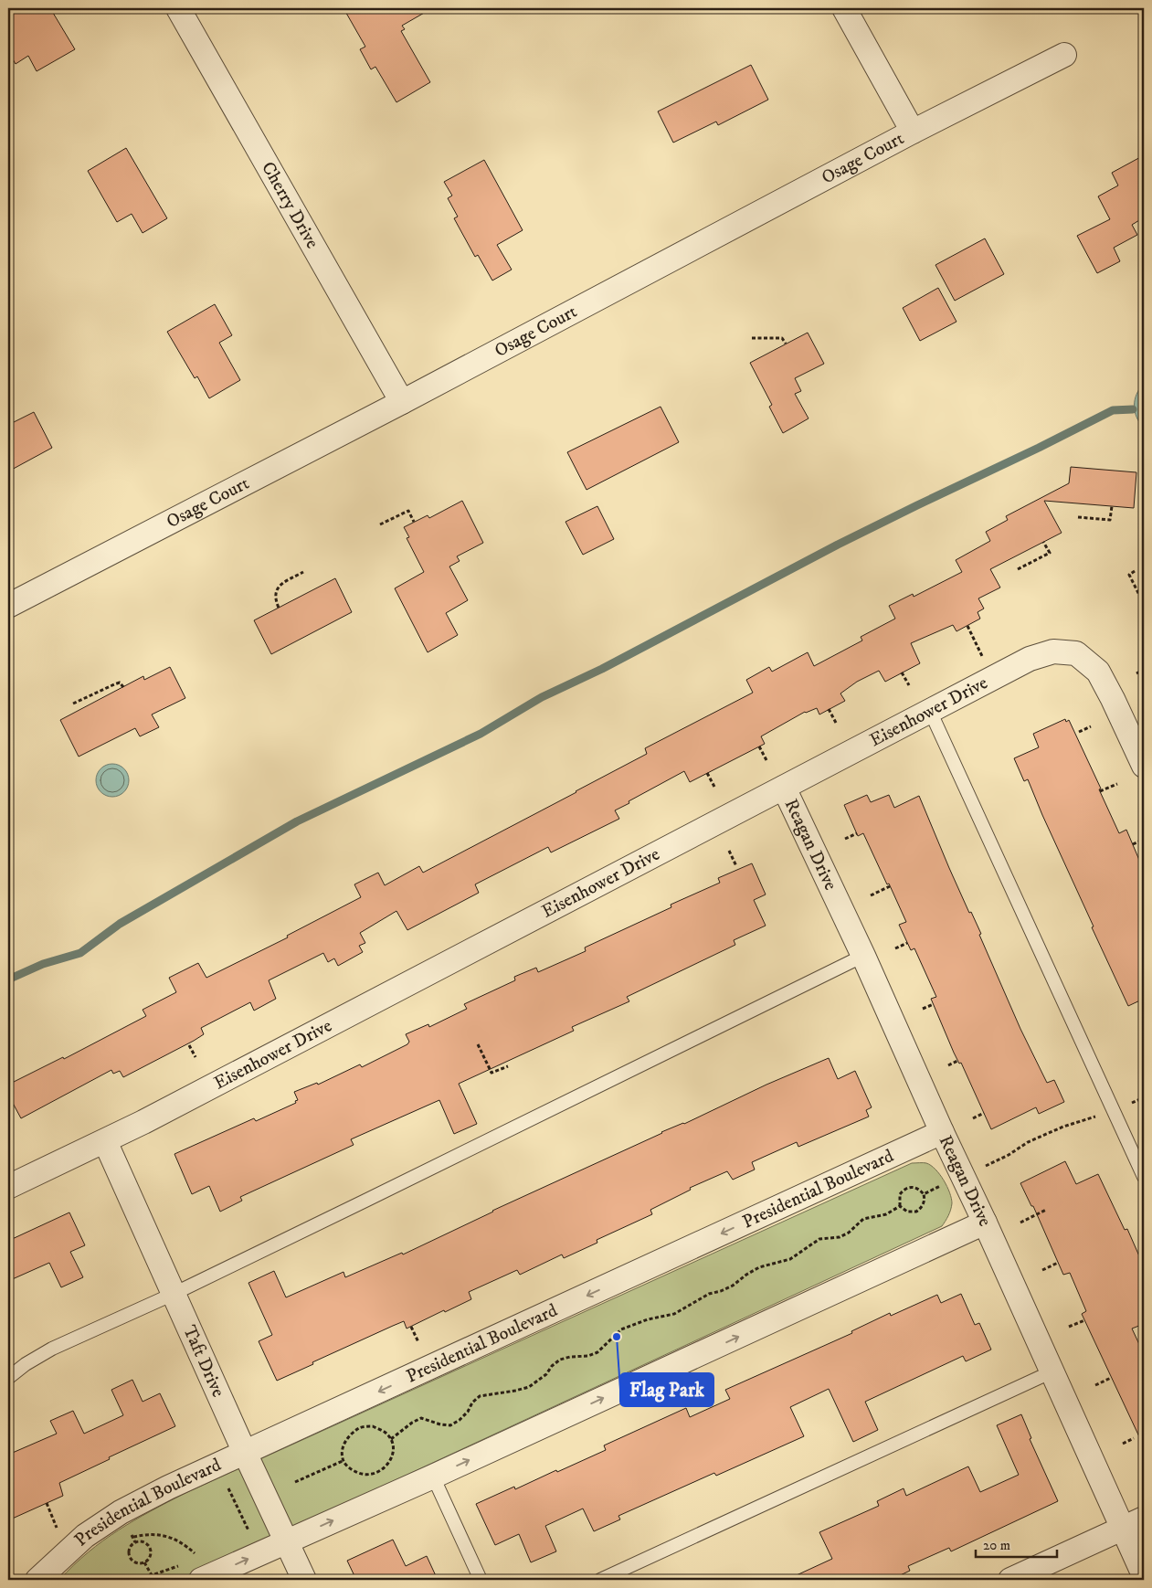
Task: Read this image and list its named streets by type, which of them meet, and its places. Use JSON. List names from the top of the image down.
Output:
{
  "streets": {
    "street": [
      "Osage Court",
      "Cherry Drive",
      "Eisenhower Drive",
      "Reagan Drive",
      "Presidential Boulevard",
      "Taft Drive"
    ]
  },
  "crossings": [
    ["Osage Court", "Cherry Drive"],
    ["Eisenhower Drive", "Reagan Drive"],
    ["Eisenhower Drive", "Taft Drive"],
    ["Reagan Drive", "Presidential Boulevard"],
    ["Presidential Boulevard", "Taft Drive"]
  ],
  "places": ["Flag Park"],
  "scale_bar": "20 m"
}
